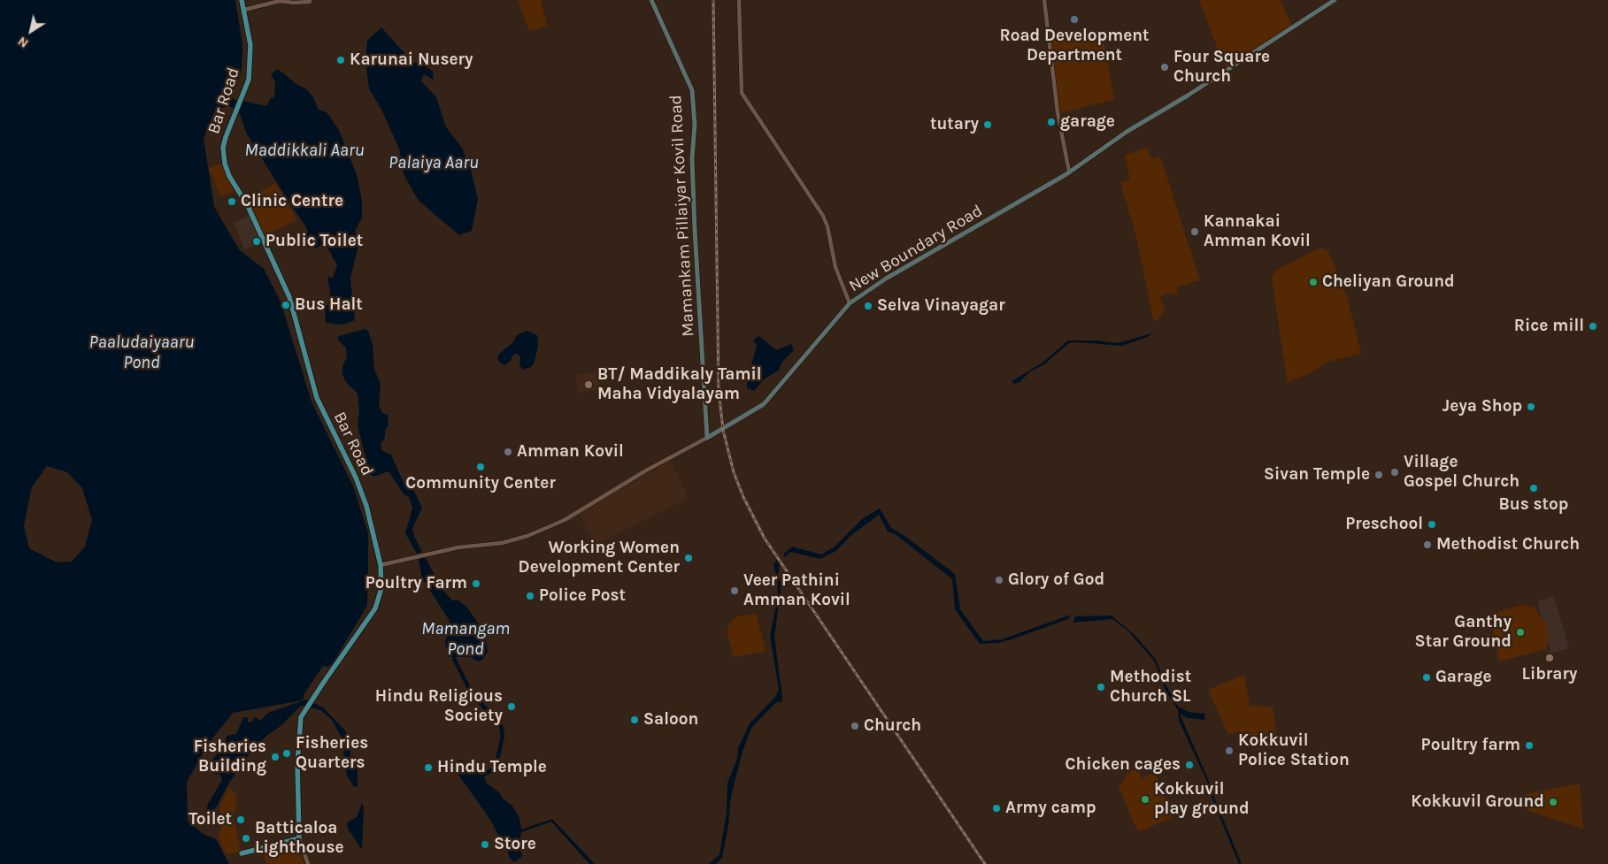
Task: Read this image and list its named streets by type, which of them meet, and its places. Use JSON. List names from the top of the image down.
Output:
{
  "streets": {
    "main road": ["Bar Road", "Mamankam Pillaiyar Kovil Road", "New Boundary Road"]
  },
  "crossings": [
    ["Bar Road", "New Boundary Road"],
    ["Mamankam Pillaiyar Kovil Road", "New Boundary Road"]
  ],
  "water": [
    "Maddikkali Aaru",
    "Palaiya Aaru",
    "Paaludaiyaaru Pond",
    "Mamangam Pond"
  ],
  "places": [
    "Road Development Department",
    "Karunai Nusery",
    "Four Square Church",
    "garage",
    "tutary",
    "Clinic Centre",
    "Kannakai Amman Kovil",
    "Public Toilet",
    "Cheliyan Ground",
    "Bus Halt",
    "Selva Vinayagar",
    "Rice mill",
    "BT/ Maddikaly Tamil Maha Vidyalayam",
    "Jeya Shop",
    "Amman Kovil",
    "Community Center",
    "Village Gospel Church",
    "Sivan Temple",
    "Bus stop",
    "Preschool",
    "Methodist Church",
    "Working Women Development Center",
    "Glory of God",
    "Poultry Farm",
    "Veer Pathini Amman Kovil",
    "Police Post",
    "Ganthy Star Ground",
    "Library",
    "Garage",
    "Methodist Church SL",
    "Hindu Religious Society",
    "Saloon",
    "Church",
    "Poultry farm",
    "Kokkuvil Police Station",
    "Fisheries Quarters",
    "Fisheries Building",
    "Chicken cages",
    "Hindu Temple",
    "Kokkuvil play ground",
    "Kokkuvil Ground",
    "Army camp",
    "Toilet",
    "Batticaloa Lighthouse",
    "Store"
  ],
  "north": "bottom left"
}
